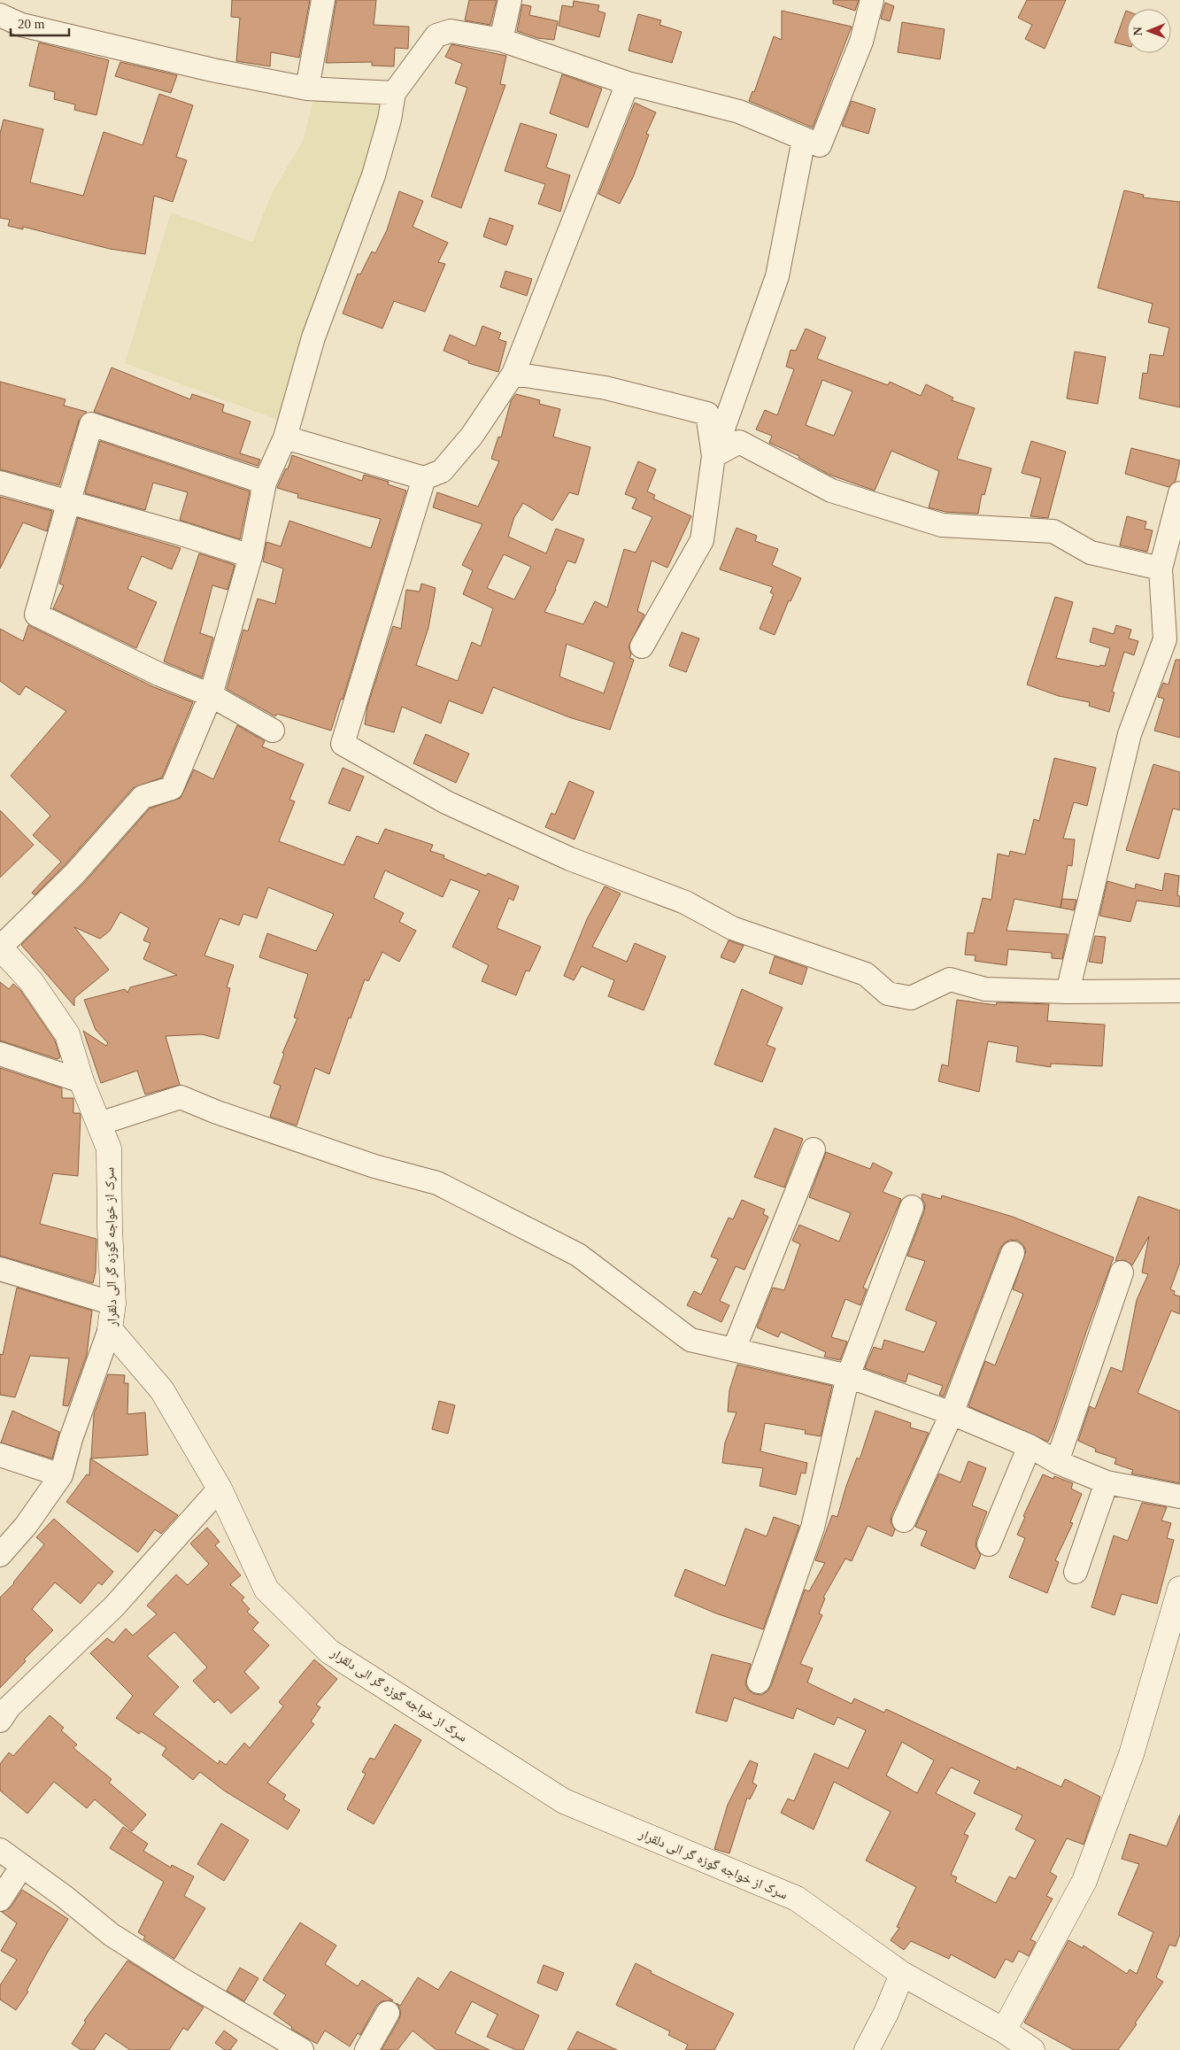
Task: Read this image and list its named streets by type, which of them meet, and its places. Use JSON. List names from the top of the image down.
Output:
{
  "streets": {
    "street": ["سرک از خواجه گوزه گر الی دلقرار"]
  },
  "scale_bar": "20 m",
  "north": "left"
}
